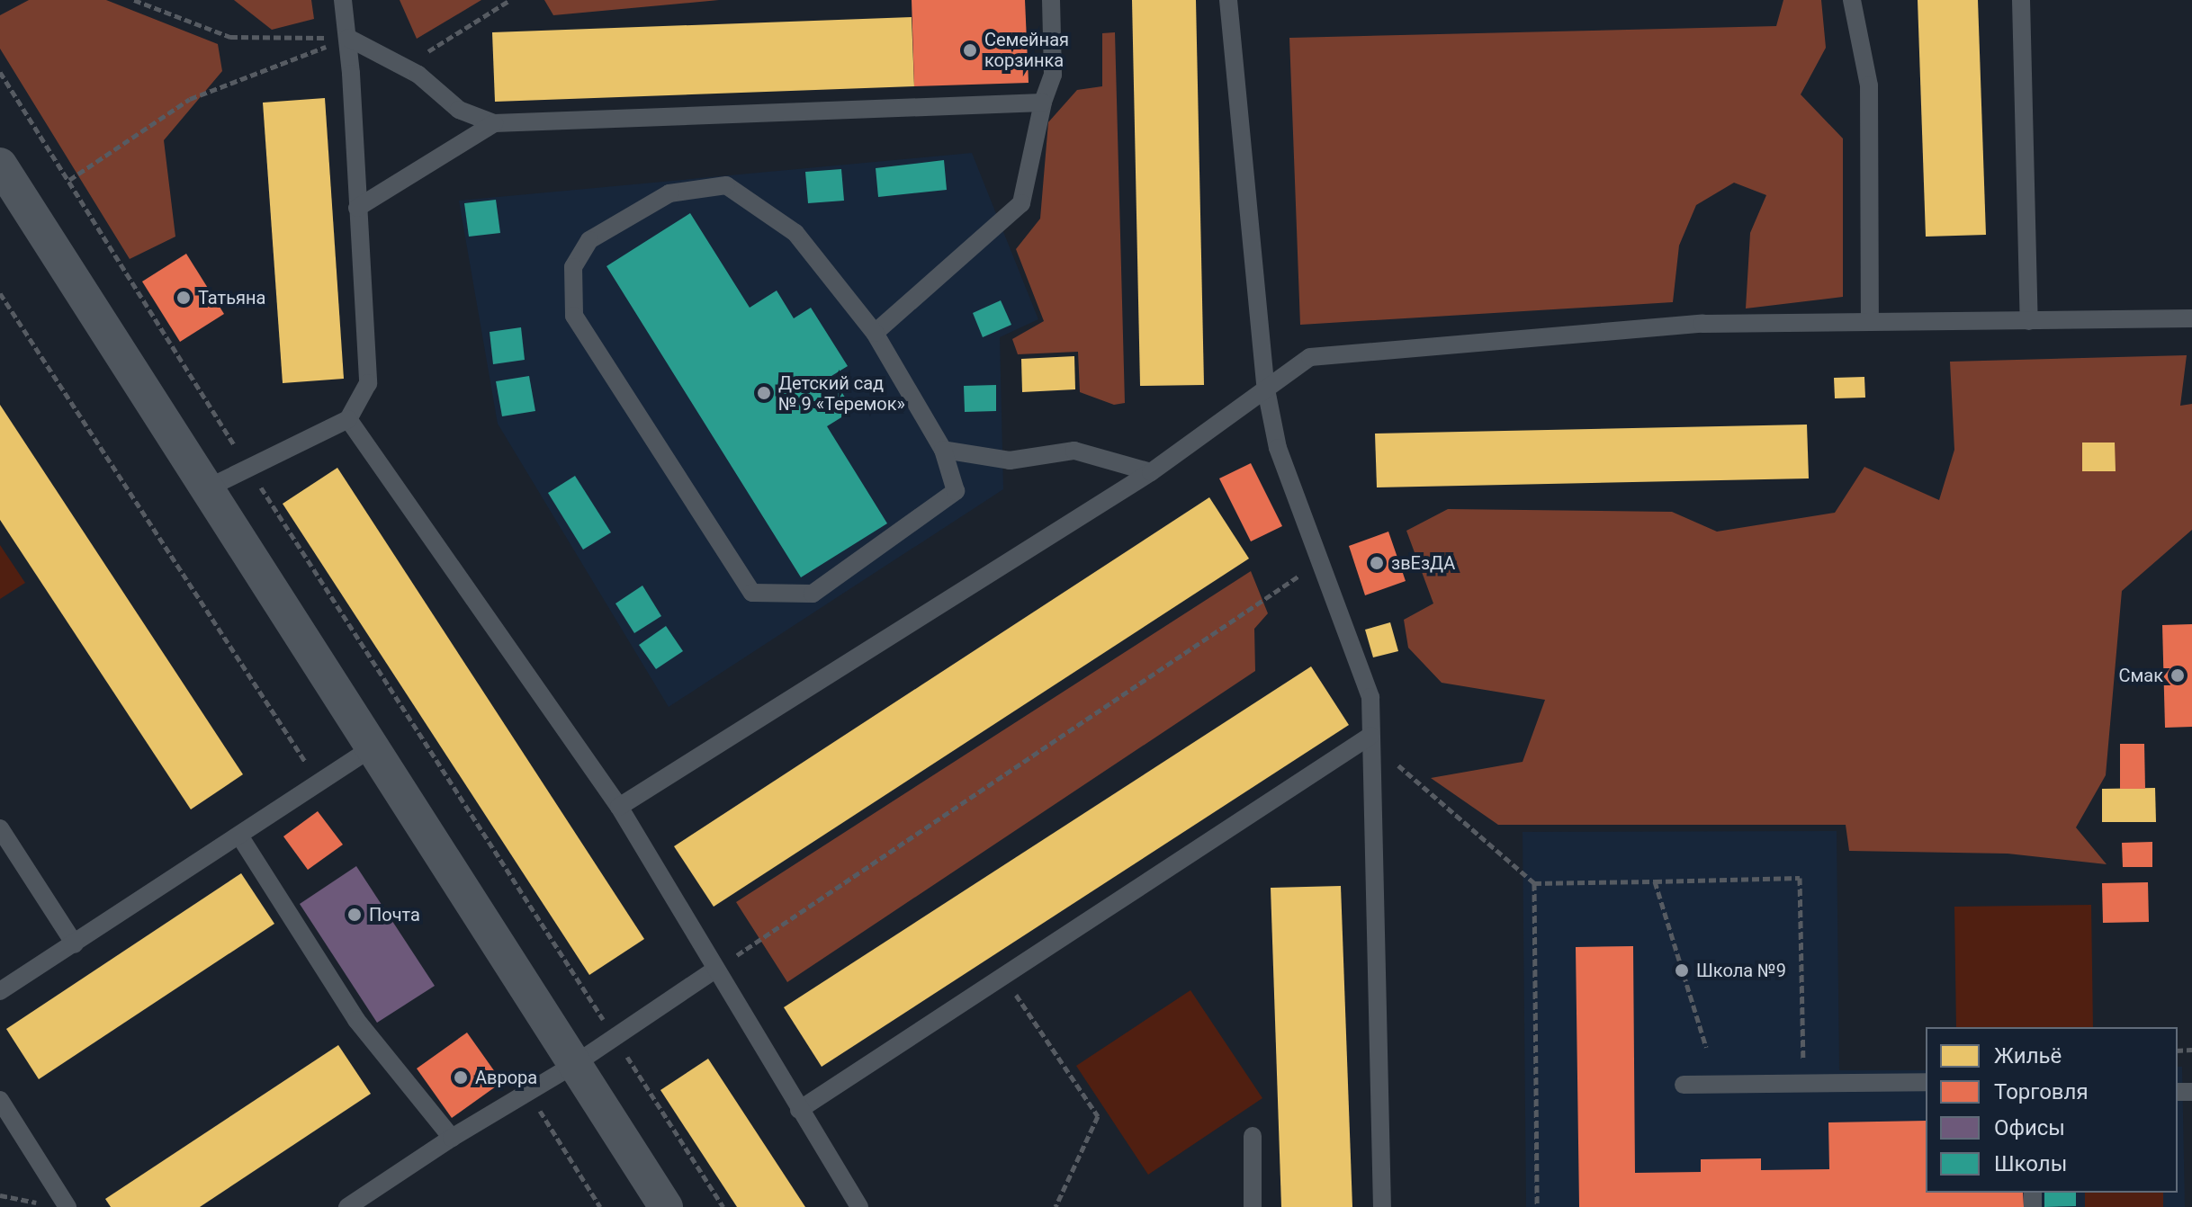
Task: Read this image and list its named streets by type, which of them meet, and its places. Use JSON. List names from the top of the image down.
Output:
{
  "places": [
    "Семейная корзинка",
    "Татьяна",
    "Детский сад № 9 «Теремок»",
    "звЕзДА",
    "Смак",
    "Почта",
    "Школа №9",
    "Аврора"
  ],
  "legend": [
    "Жильё",
    "Торговля",
    "Офисы",
    "Школы"
  ]
}
